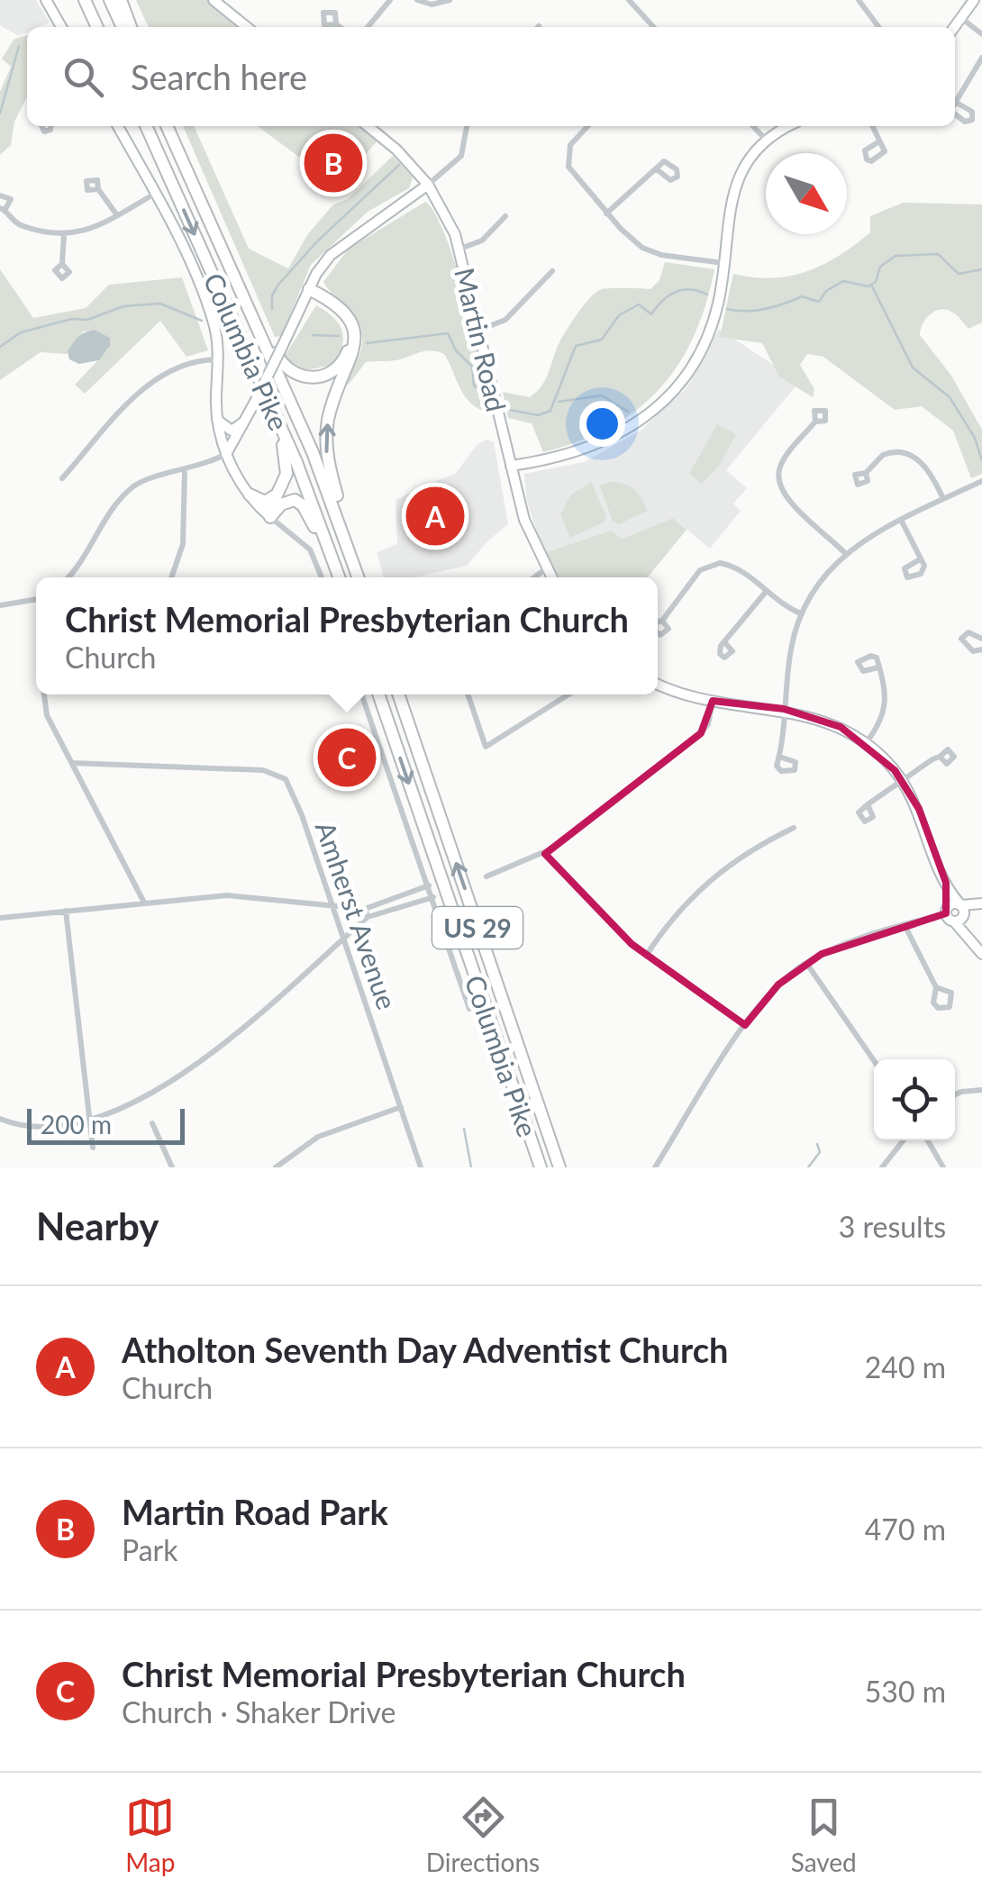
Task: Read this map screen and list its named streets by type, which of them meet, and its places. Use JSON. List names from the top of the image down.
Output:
{
  "streets": {
    "highway": ["Columbia Pike", "US 29"],
    "street": ["Martin Road", "Amherst Avenue"]
  },
  "scale_bar": "200 m",
  "north": "bottom right",
  "page": {
    "search": "Search here",
    "pins": ["B", "A", "C"],
    "popup": ["Christ Memorial Presbyterian Church", "Church"],
    "scale": "200 m",
    "heading": ["Nearby", "3 results"],
    "list": [
      {
        "mark": "A",
        "name": "Atholton Seventh Day Adventist Church",
        "note": "Church",
        "value": "240 m"
      },
      {
        "mark": "B",
        "name": "Martin Road Park",
        "note": "Park",
        "value": "470 m"
      },
      {
        "mark": "C",
        "name": "Christ Memorial Presbyterian Church",
        "note": "Church · Shaker Drive",
        "value": "530 m"
      }
    ],
    "nav": ["Map", "Directions", "Saved"]
  }
}
